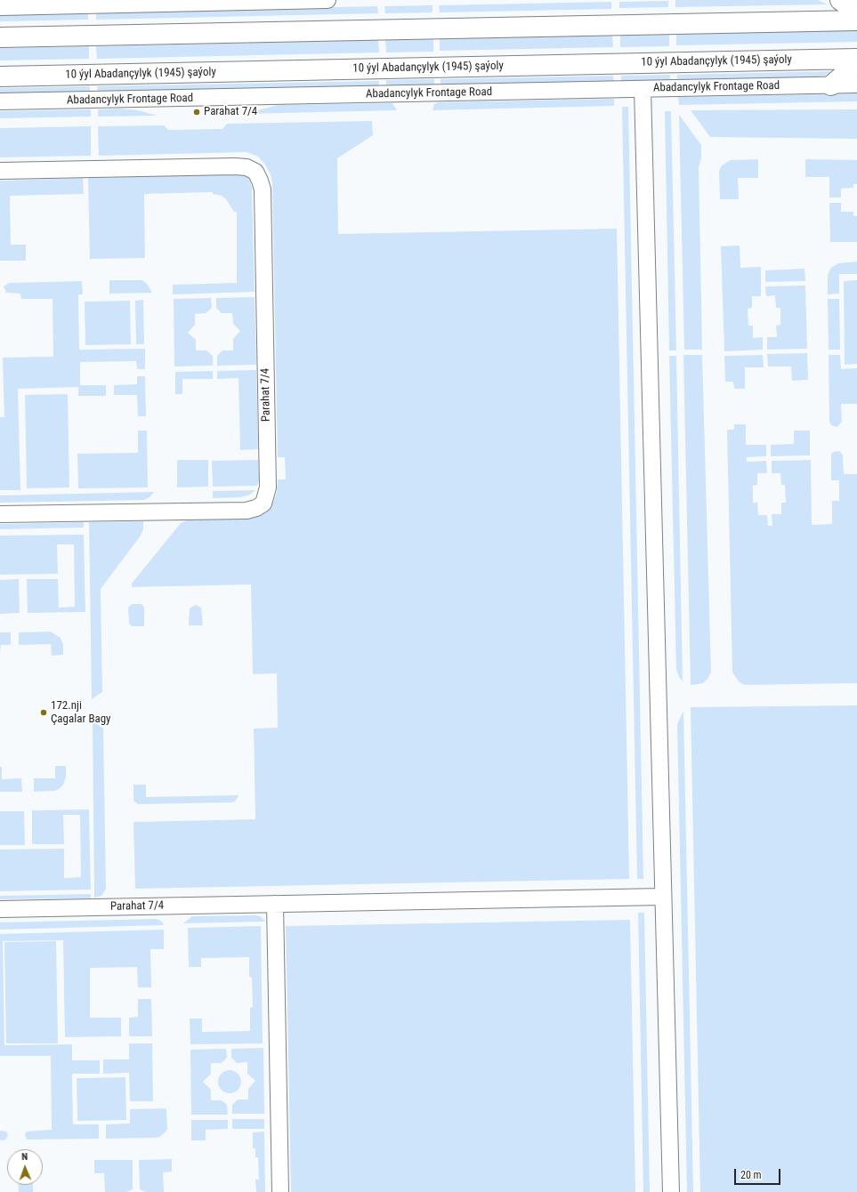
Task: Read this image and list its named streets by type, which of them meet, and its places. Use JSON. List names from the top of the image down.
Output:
{
  "streets": {
    "main road": ["10 ýyl Abadançylyk (1945) şaýoly"],
    "street": ["Abadancylyk Frontage Road", "Parahat 7/4"]
  },
  "places": ["Parahat 7/4", "172.nji Çagalar Bagy"],
  "scale_bar": "20 m",
  "north": "top"
}
